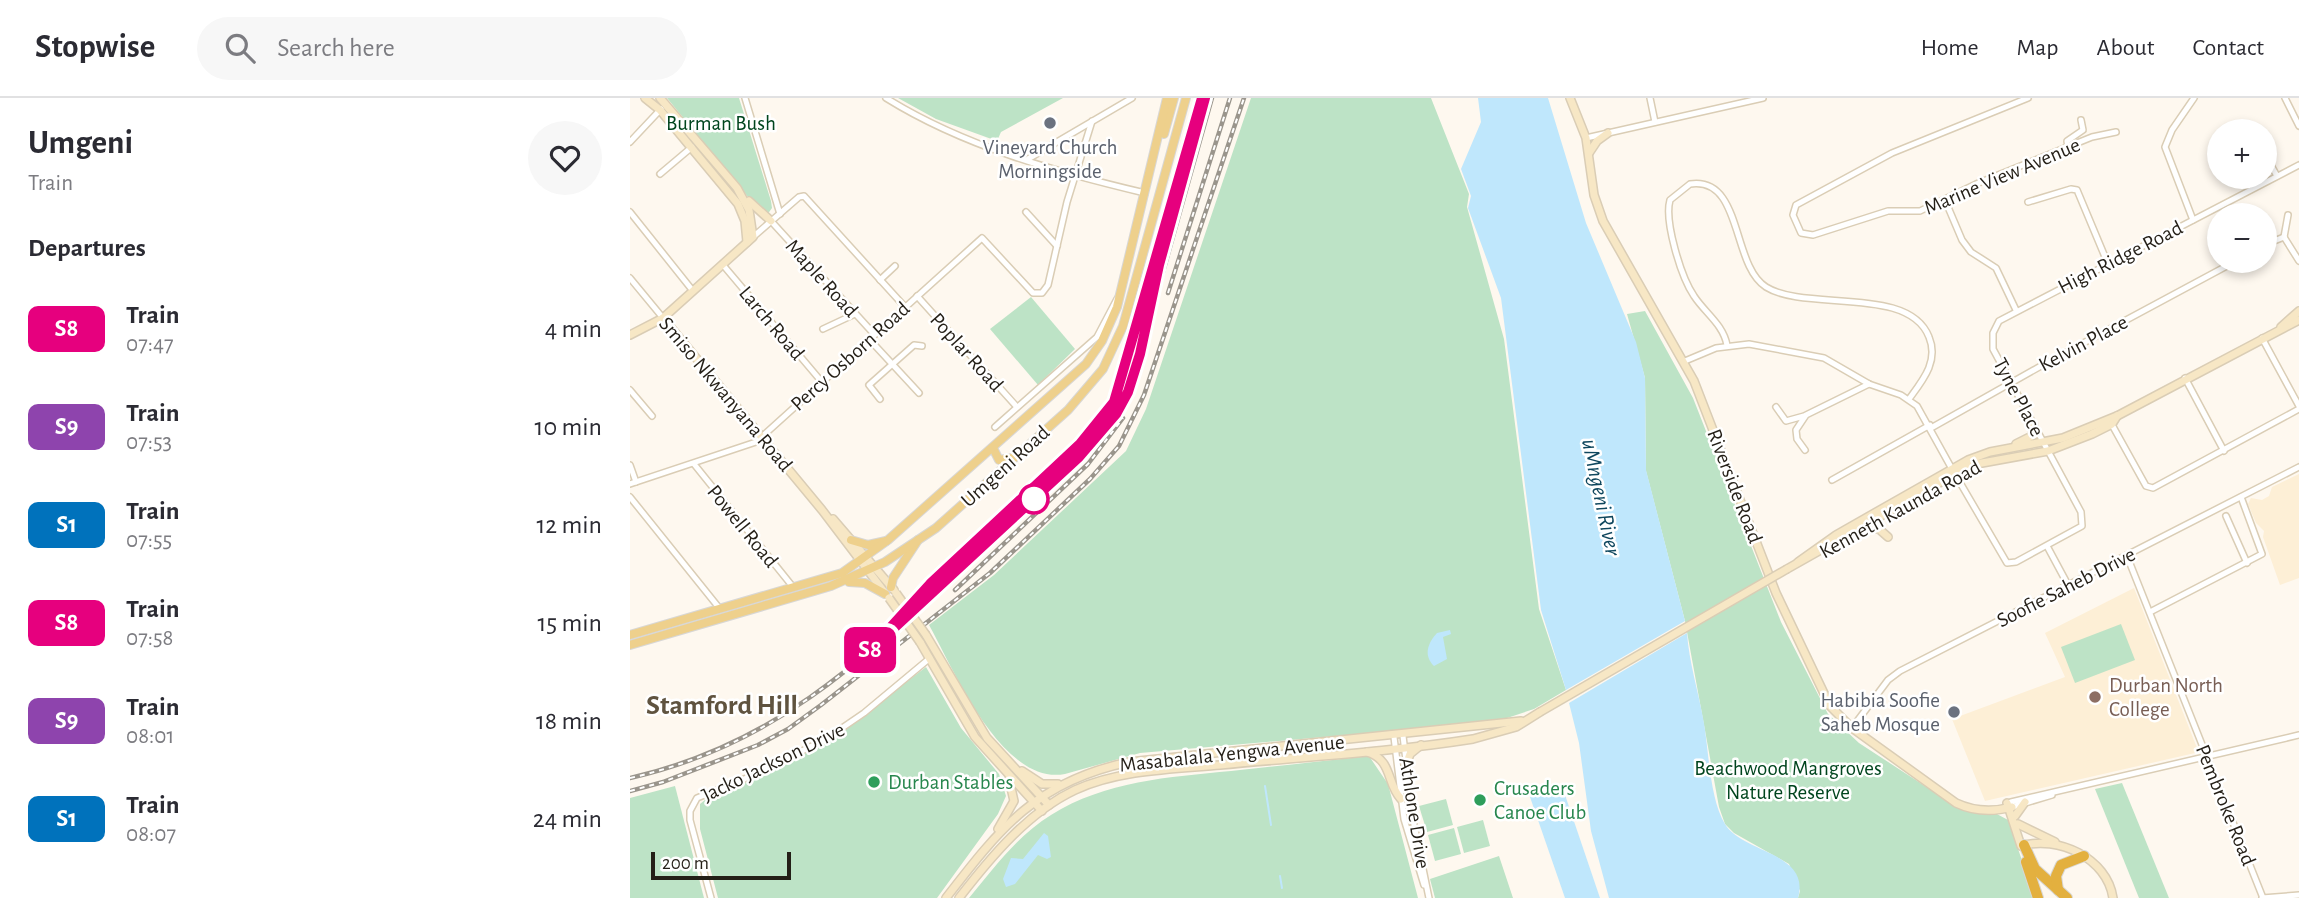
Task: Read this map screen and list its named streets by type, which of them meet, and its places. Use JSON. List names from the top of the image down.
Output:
{
  "streets": {
    "main road": [
      "Smiso Nkwanyana Road",
      "Umgeni Road",
      "Riverside Road",
      "Kenneth Kaunda Road",
      "Masabalala Yengwa Avenue"
    ],
    "street": [
      "Marine View Avenue",
      "High Ridge Road",
      "Maple Road",
      "Larch Road",
      "Kelvin Place",
      "Poplar Road",
      "Percy Osborn Road",
      "Tyne Place",
      "Powell Road",
      "Soofie Saheb Drive",
      "Jacko Jackson Drive",
      "Pembroke Road",
      "Athlone Drive"
    ]
  },
  "crossings": [
    ["High Ridge Road", "Tyne Place"],
    ["Maple Road", "Percy Osborn Road"],
    ["Larch Road", "Percy Osborn Road"],
    ["Kelvin Place", "Tyne Place"],
    ["Poplar Road", "Percy Osborn Road"],
    ["Percy Osborn Road", "Smiso Nkwanyana Road"],
    ["Percy Osborn Road", "Powell Road"],
    ["Smiso Nkwanyana Road", "Umgeni Road"],
    ["Smiso Nkwanyana Road", "Masabalala Yengwa Avenue"],
    ["Smiso Nkwanyana Road", "Jacko Jackson Drive"],
    ["Tyne Place", "Kenneth Kaunda Road"],
    ["Umgeni Road", "Powell Road"],
    ["Riverside Road", "Soofie Saheb Drive"],
    ["Kenneth Kaunda Road", "Masabalala Yengwa Avenue"],
    ["Kenneth Kaunda Road", "Athlone Drive"],
    ["Soofie Saheb Drive", "Pembroke Road"],
    ["Masabalala Yengwa Avenue", "Athlone Drive"]
  ],
  "districts": ["Stamford Hill"],
  "water": ["uMngeni River"],
  "parks": ["Burman Bush", "Beachwood Mangroves Nature Reserve"],
  "places": [
    "Vineyard Church Morningside",
    "Durban North College",
    "Habibia Soofie Saheb Mosque",
    "Durban Stables",
    "Crusaders Canoe Club"
  ],
  "scale_bar": "200 m",
  "page": {
    "header": "Stopwise",
    "search": "Search here",
    "nav": [
      "Home",
      "Map",
      "About",
      "Contact"
    ],
    "heading": [
      ["Umgeni", "Train"],
      "Departures"
    ],
    "on_map": "S8",
    "map_buttons": ["+", "−"],
    "list": [
      {
        "mark": "S8",
        "name": "Train",
        "note": "07:47",
        "value": "4 min"
      },
      {
        "mark": "S9",
        "name": "Train",
        "note": "07:53",
        "value": "10 min"
      },
      {
        "mark": "S1",
        "name": "Train",
        "note": "07:55",
        "value": "12 min"
      },
      {
        "mark": "S8",
        "name": "Train",
        "note": "07:58",
        "value": "15 min"
      },
      {
        "mark": "S9",
        "name": "Train",
        "note": "08:01",
        "value": "18 min"
      },
      {
        "mark": "S1",
        "name": "Train",
        "note": "08:07",
        "value": "24 min"
      }
    ],
    "scale": "200 m"
  }
}
